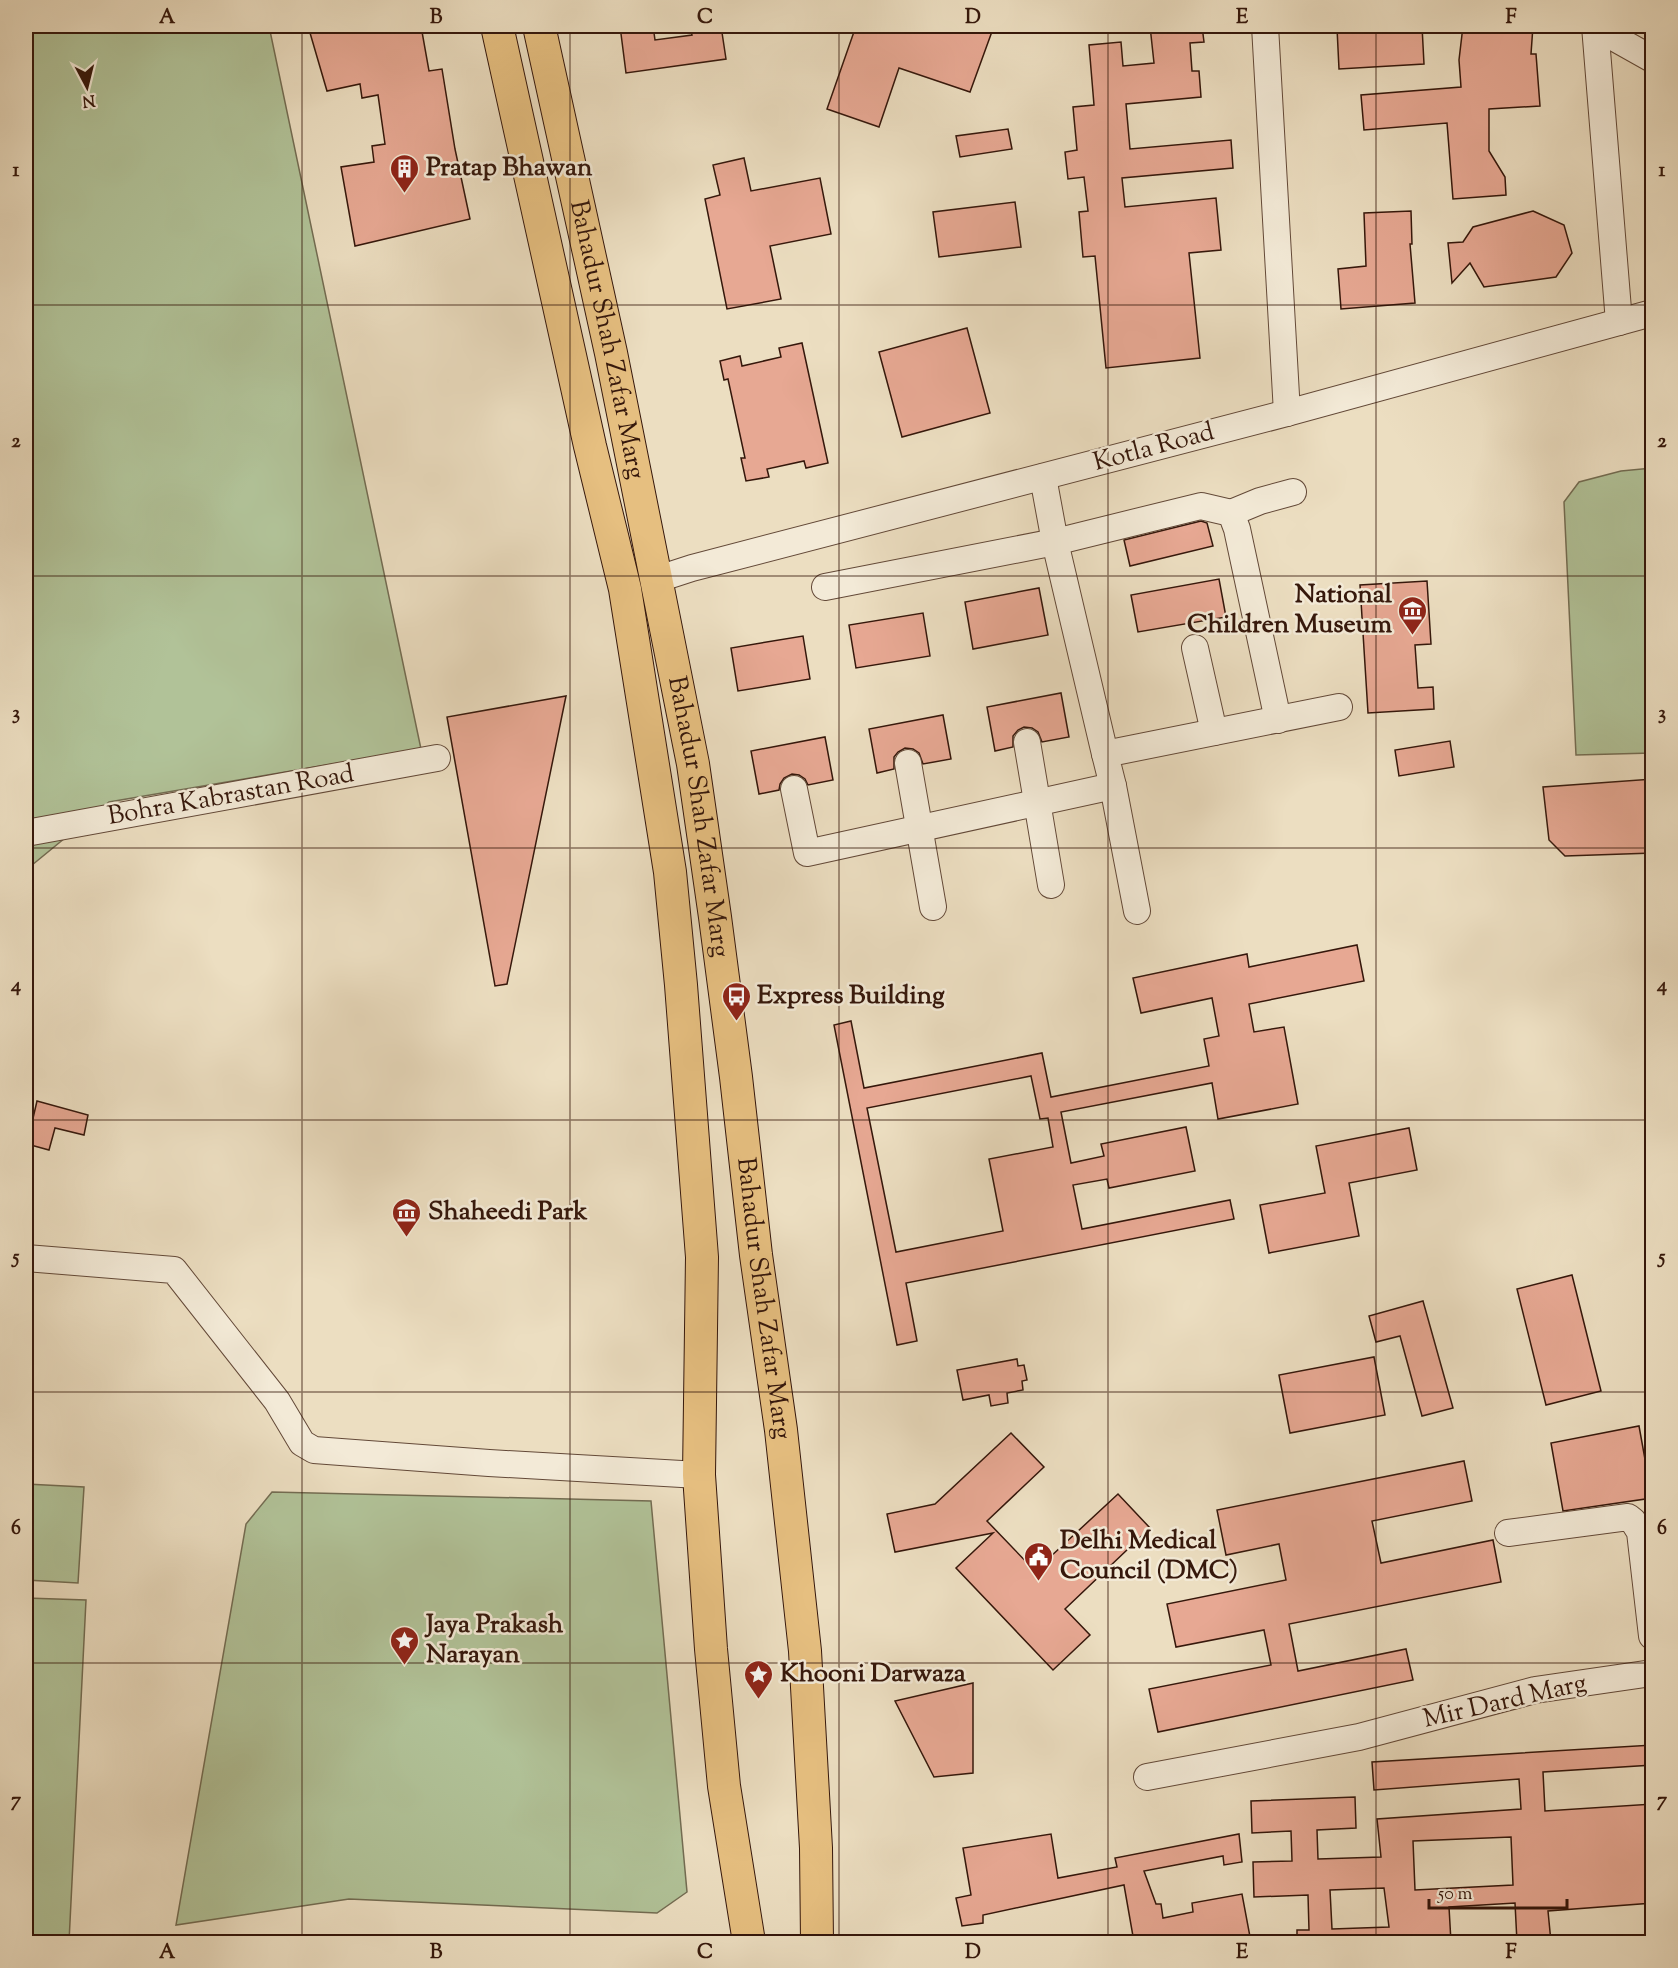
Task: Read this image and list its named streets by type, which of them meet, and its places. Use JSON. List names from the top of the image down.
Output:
{
  "streets": {
    "main road": ["Bahadur Shah Zafar Marg"],
    "street": ["Kotla Road", "Bohra Kabrastan Road", "Mir Dard Marg"]
  },
  "crossings": [
    ["Bahadur Shah Zafar Marg", "Kotla Road"]
  ],
  "places": {
    "building": ["Pratap Bhawan"],
    "museum": ["National Children Museum", "Shaheedi Park"],
    "bus stop": ["Express Building"],
    "public building": ["Delhi Medical Council (DMC)"],
    "place": ["Jaya Prakash Narayan", "Khooni Darwaza"]
  },
  "scale_bar": "50 m",
  "north": "bottom",
  "grid": {
    "columns": [
      "A",
      "B",
      "C",
      "D",
      "E",
      "F"
    ],
    "rows": [
      "1",
      "2",
      "3",
      "4",
      "5",
      "6",
      "7"
    ]
  }
}
